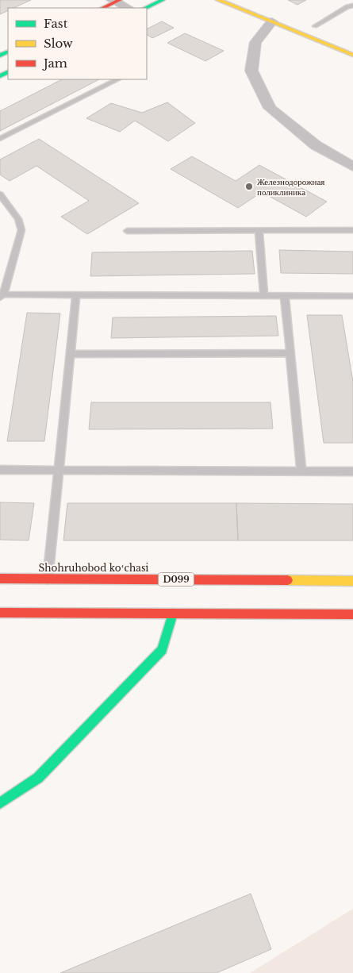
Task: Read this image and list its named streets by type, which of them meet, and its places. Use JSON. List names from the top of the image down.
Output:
{
  "streets": {
    "main road": ["Shohruhobod koʻchasi", "D099"]
  },
  "places": ["Железнодорожная поликлиника"],
  "legend": ["Fast", "Slow", "Jam"]
}
